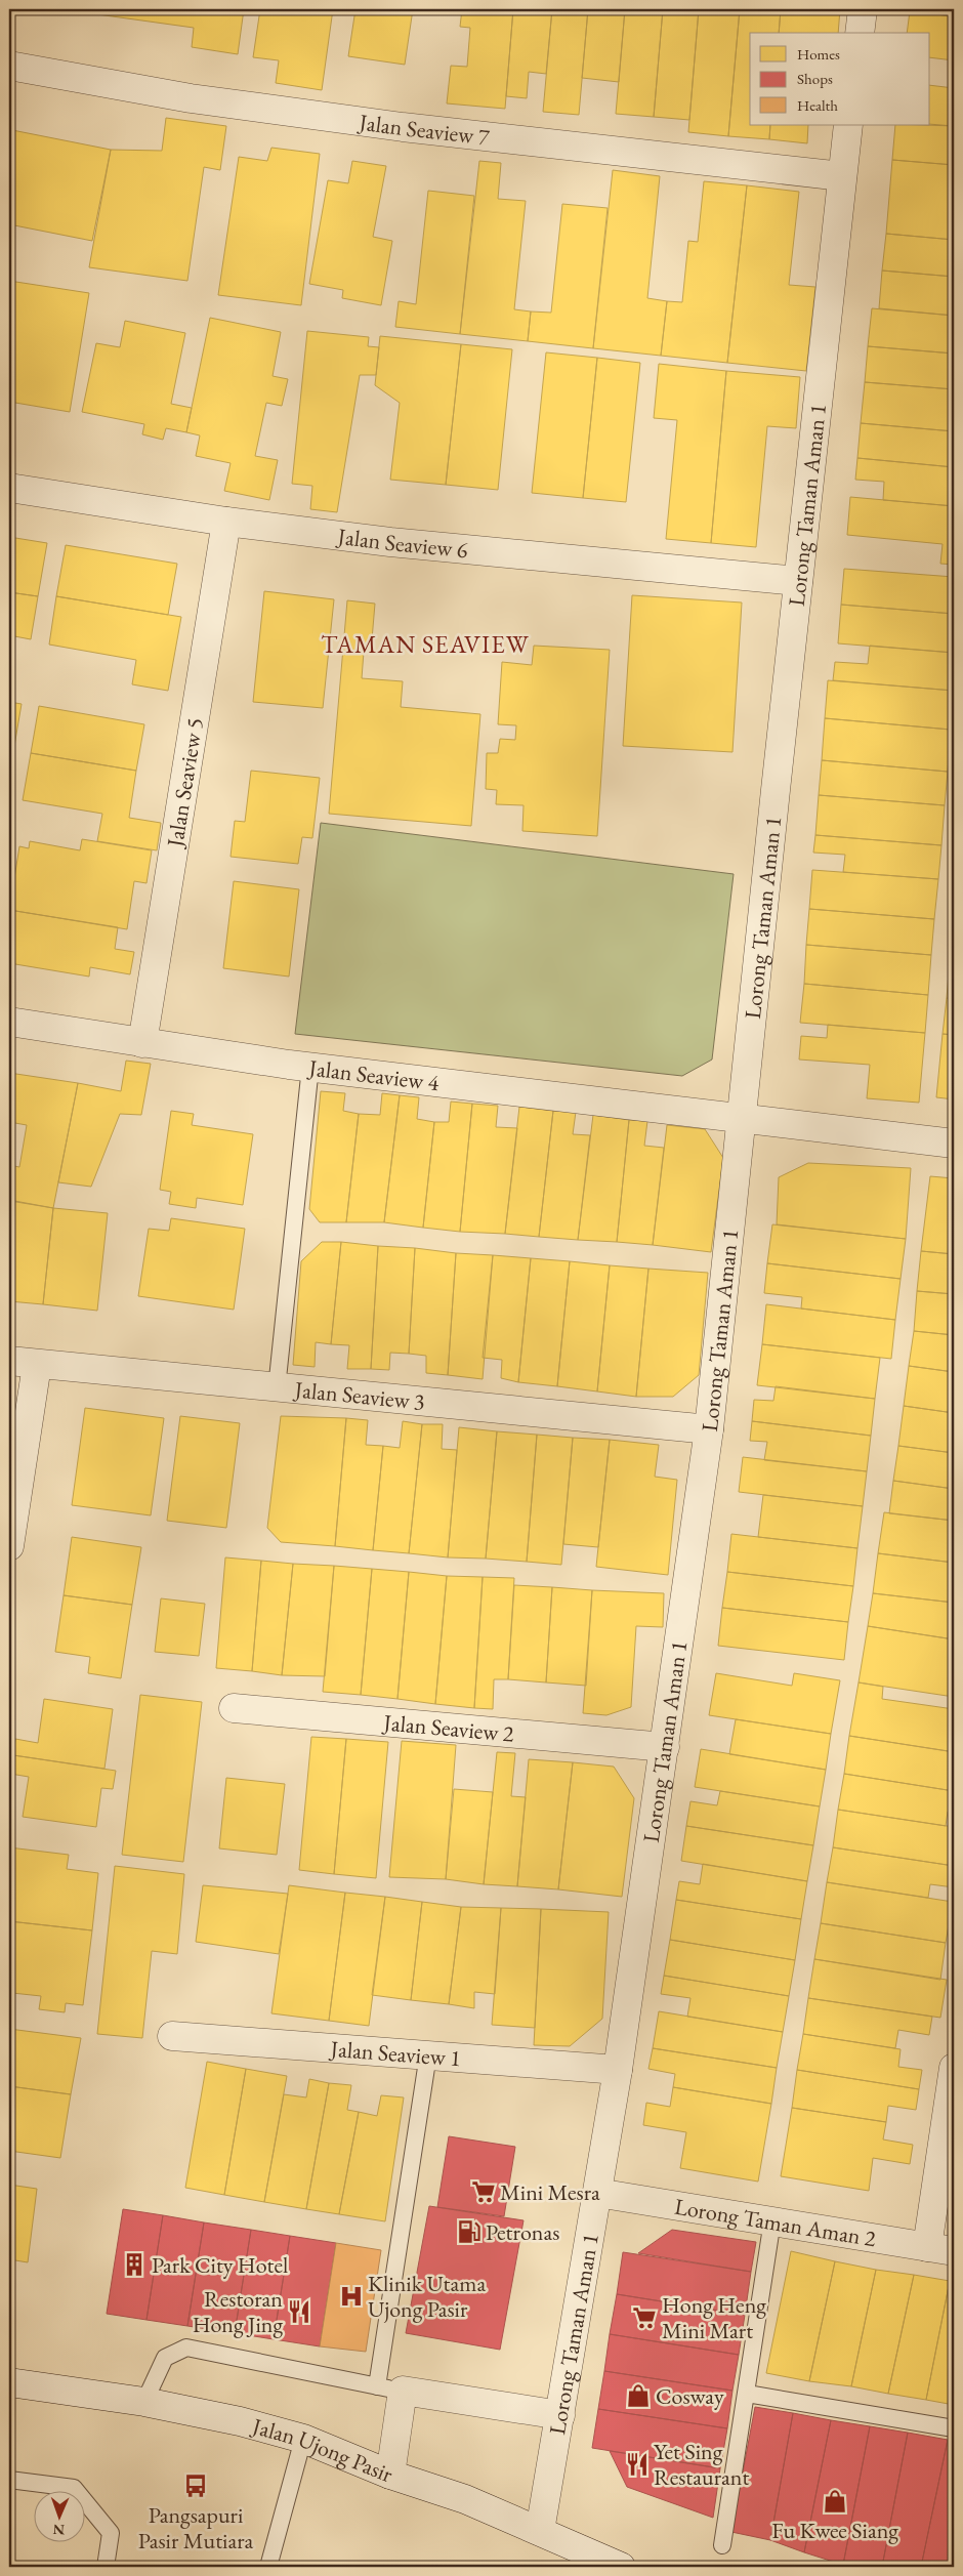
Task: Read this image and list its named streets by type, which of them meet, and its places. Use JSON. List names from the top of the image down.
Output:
{
  "streets": {
    "street": [
      "Jalan Seaview 7",
      "Lorong Taman Aman 1",
      "Jalan Seaview 6",
      "Jalan Seaview 5",
      "Jalan Seaview 4",
      "Jalan Seaview 3",
      "Jalan Seaview 2",
      "Jalan Seaview 1",
      "Lorong Taman Aman 2",
      "Jalan Ujong Pasir"
    ]
  },
  "crossings": [
    ["Jalan Seaview 7", "Lorong Taman Aman 1"],
    ["Lorong Taman Aman 1", "Jalan Seaview 6"],
    ["Lorong Taman Aman 1", "Jalan Seaview 4"],
    ["Lorong Taman Aman 1", "Jalan Seaview 3"],
    ["Lorong Taman Aman 1", "Jalan Seaview 2"],
    ["Lorong Taman Aman 1", "Jalan Seaview 1"],
    ["Lorong Taman Aman 1", "Lorong Taman Aman 2"],
    ["Lorong Taman Aman 1", "Jalan Ujong Pasir"],
    ["Jalan Seaview 6", "Jalan Seaview 5"],
    ["Jalan Seaview 5", "Jalan Seaview 4"]
  ],
  "districts": ["TAMAN SEAVIEW"],
  "places": {
    "supermarket": ["Mini Mesra", "Hong Heng Mini Mart"],
    "fuel station": ["Petronas"],
    "building": ["Park City Hotel"],
    "hospital": ["Klinik Utama Ujong Pasir"],
    "restaurant": ["Restoran Hong Jing", "Yet Sing Restaurant"],
    "shop": ["Cosway", "Fu Kwee Siang"],
    "bus stop": ["Pangsapuri Pasir Mutiara"]
  },
  "legend": ["Homes", "Shops", "Health"],
  "north": "bottom"
}
